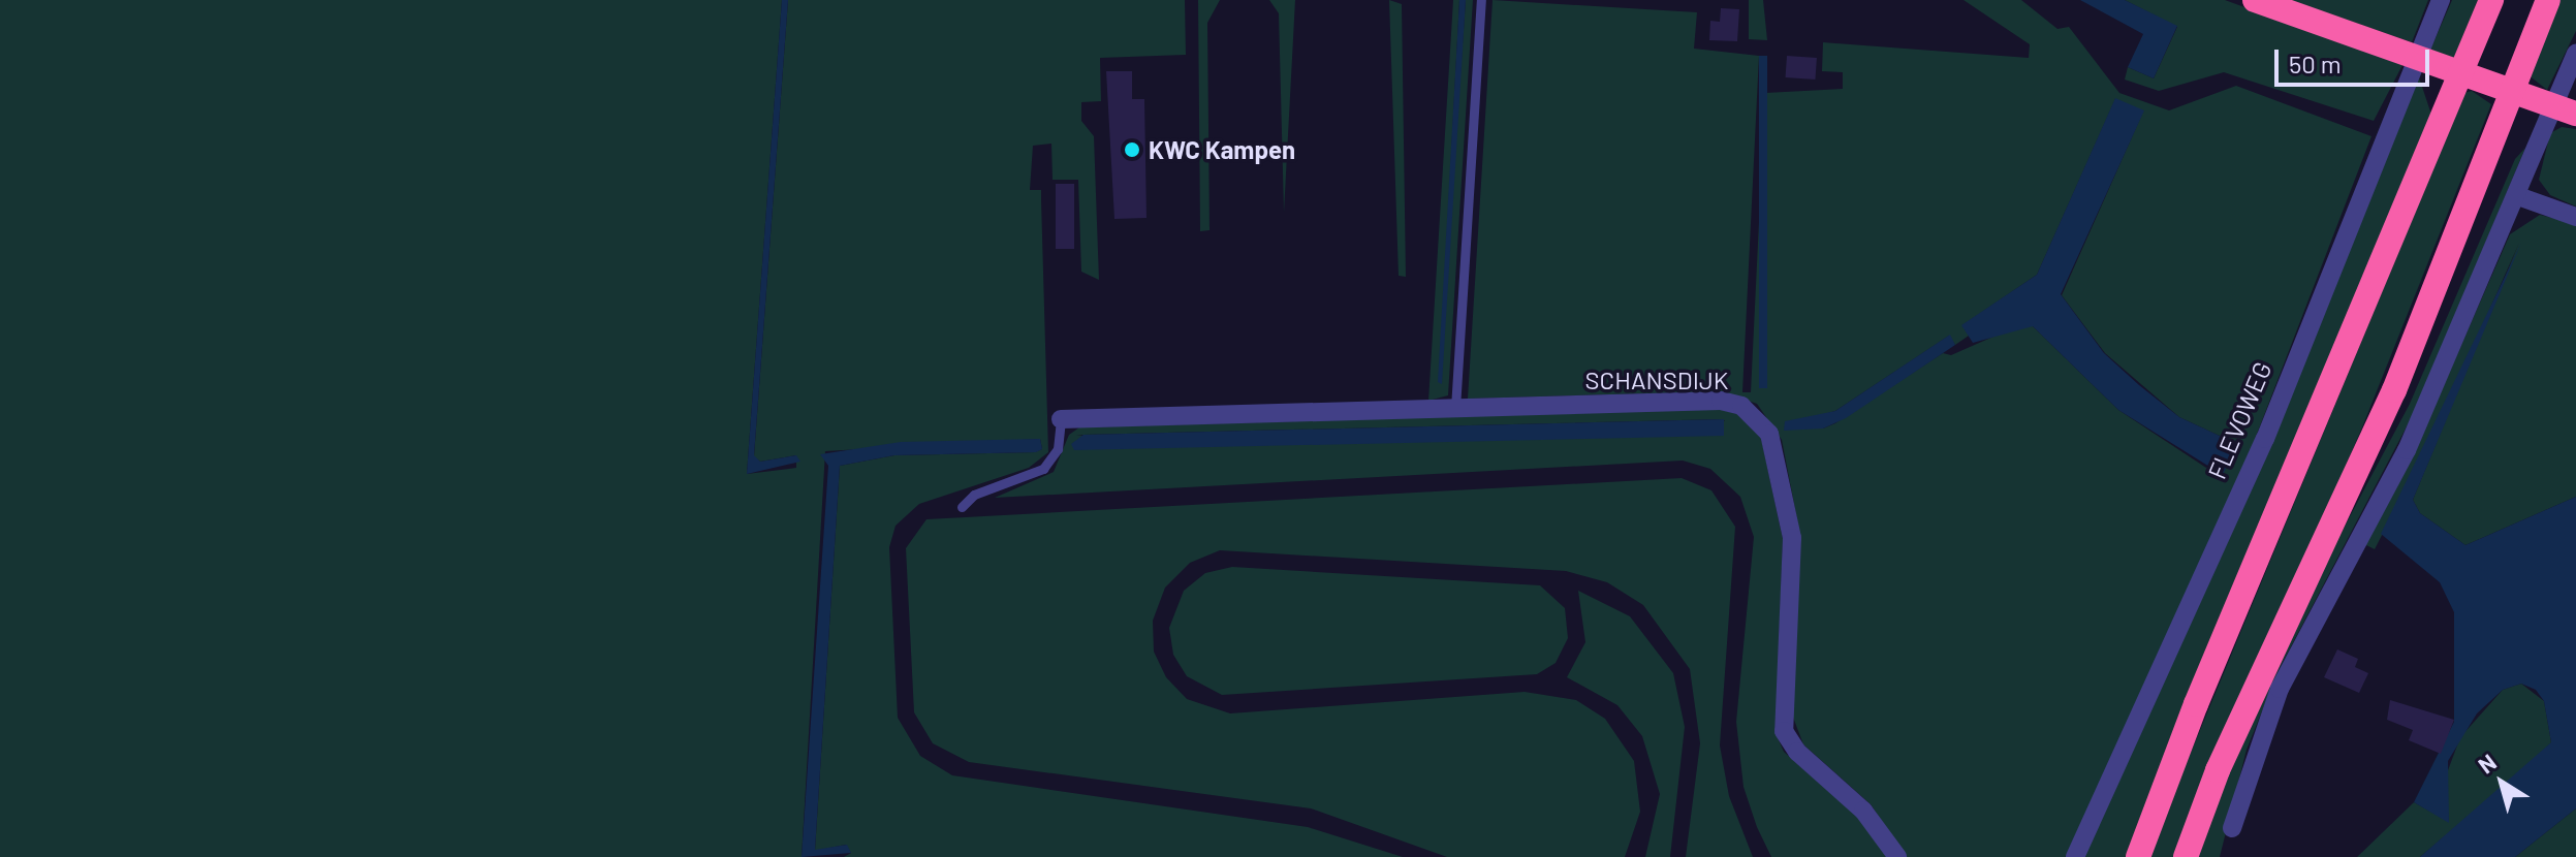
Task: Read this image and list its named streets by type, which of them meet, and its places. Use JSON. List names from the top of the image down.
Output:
{
  "streets": {
    "street": ["SCHANSDIJK", "FLEVOWEG"]
  },
  "places": ["KWC Kampen"],
  "scale_bar": "50 m",
  "north": "top left"
}
